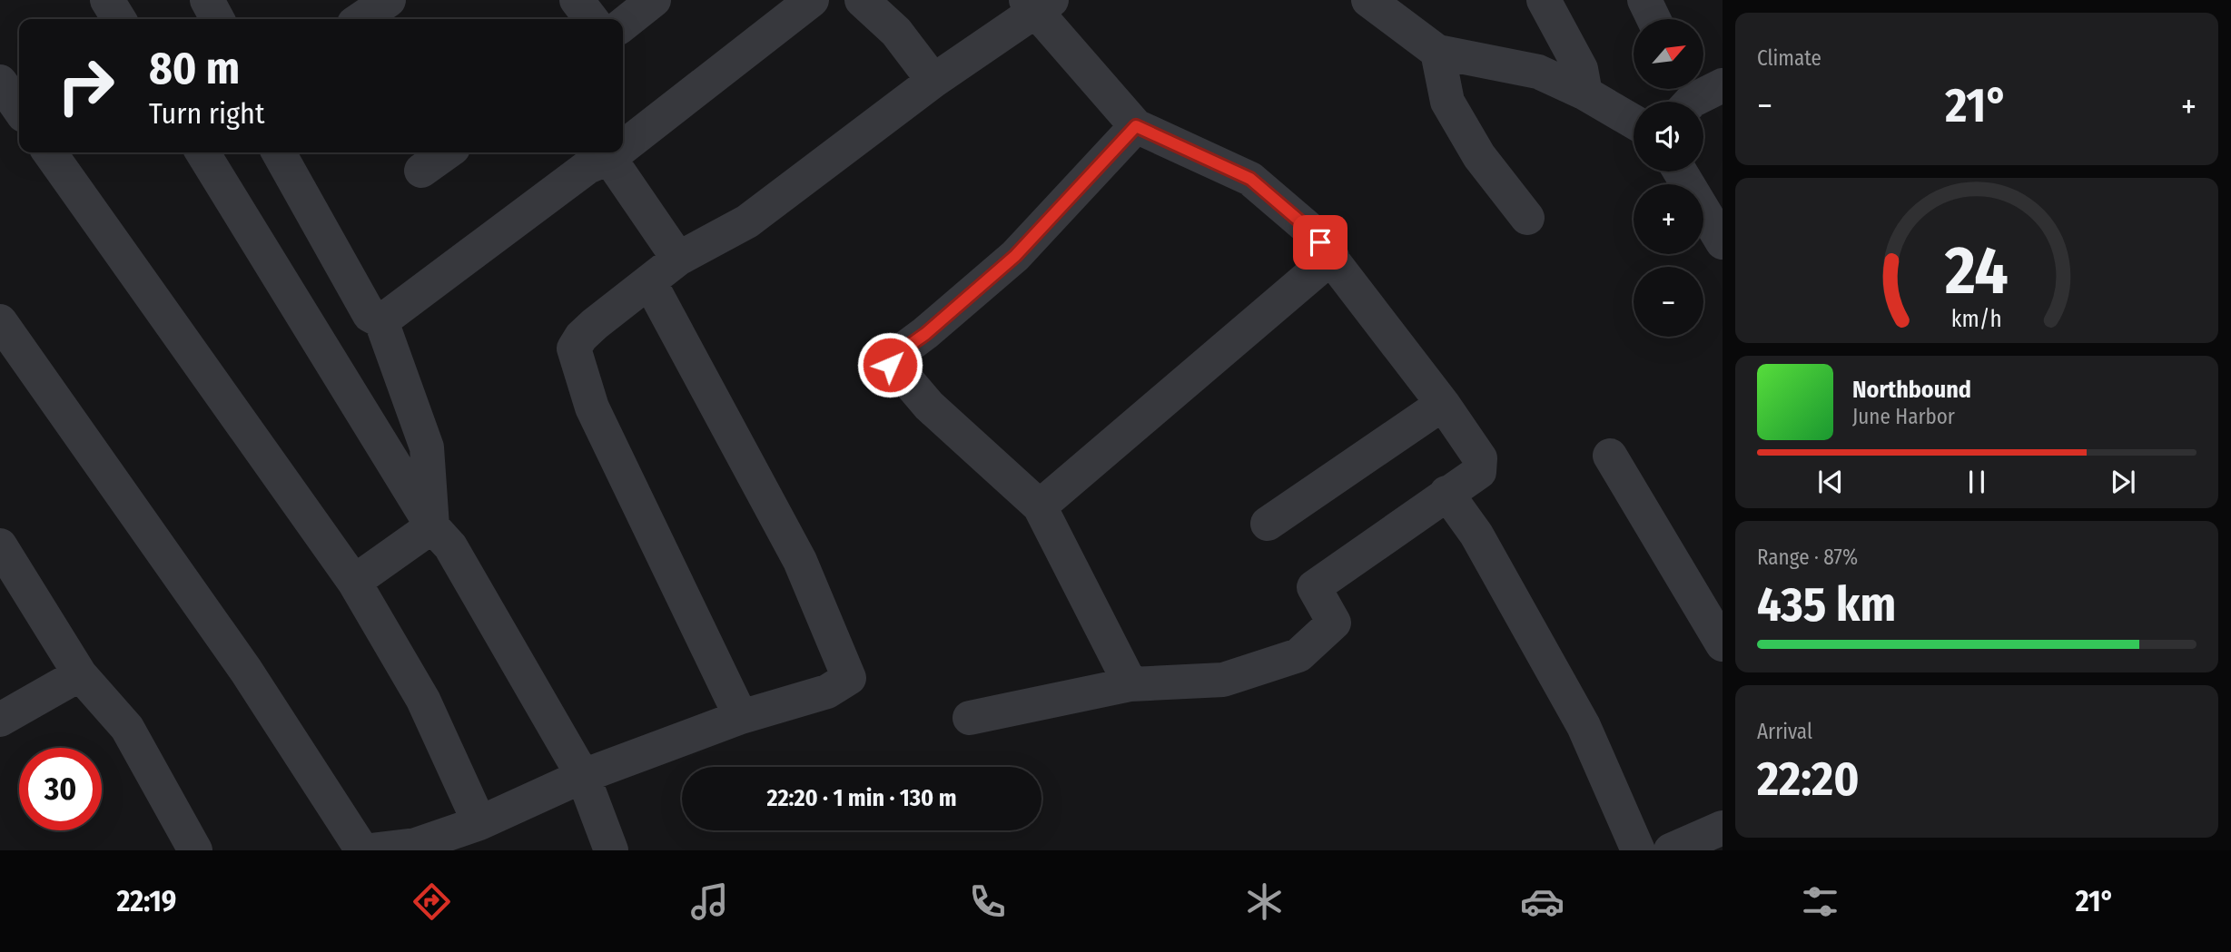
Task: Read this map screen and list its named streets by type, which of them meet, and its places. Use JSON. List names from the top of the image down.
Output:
{
  "north": "top right",
  "page": {
    "tile": [
      "Climate",
      ["Range · 87%", "435 km"],
      ["Arrival", "22:20"]
    ],
    "map_buttons": ["+", "−"],
    "turn": ["80 m", "Turn right"],
    "heat": ["−", "21°", "+"],
    "song": ["Northbound", "June Harbor"],
    "limit": "30",
    "trip": "22:20 · 1 min · 130 m",
    "tabs": ["22:19", "21°"],
    "gauge": ["24", "km/h"]
  }
}
